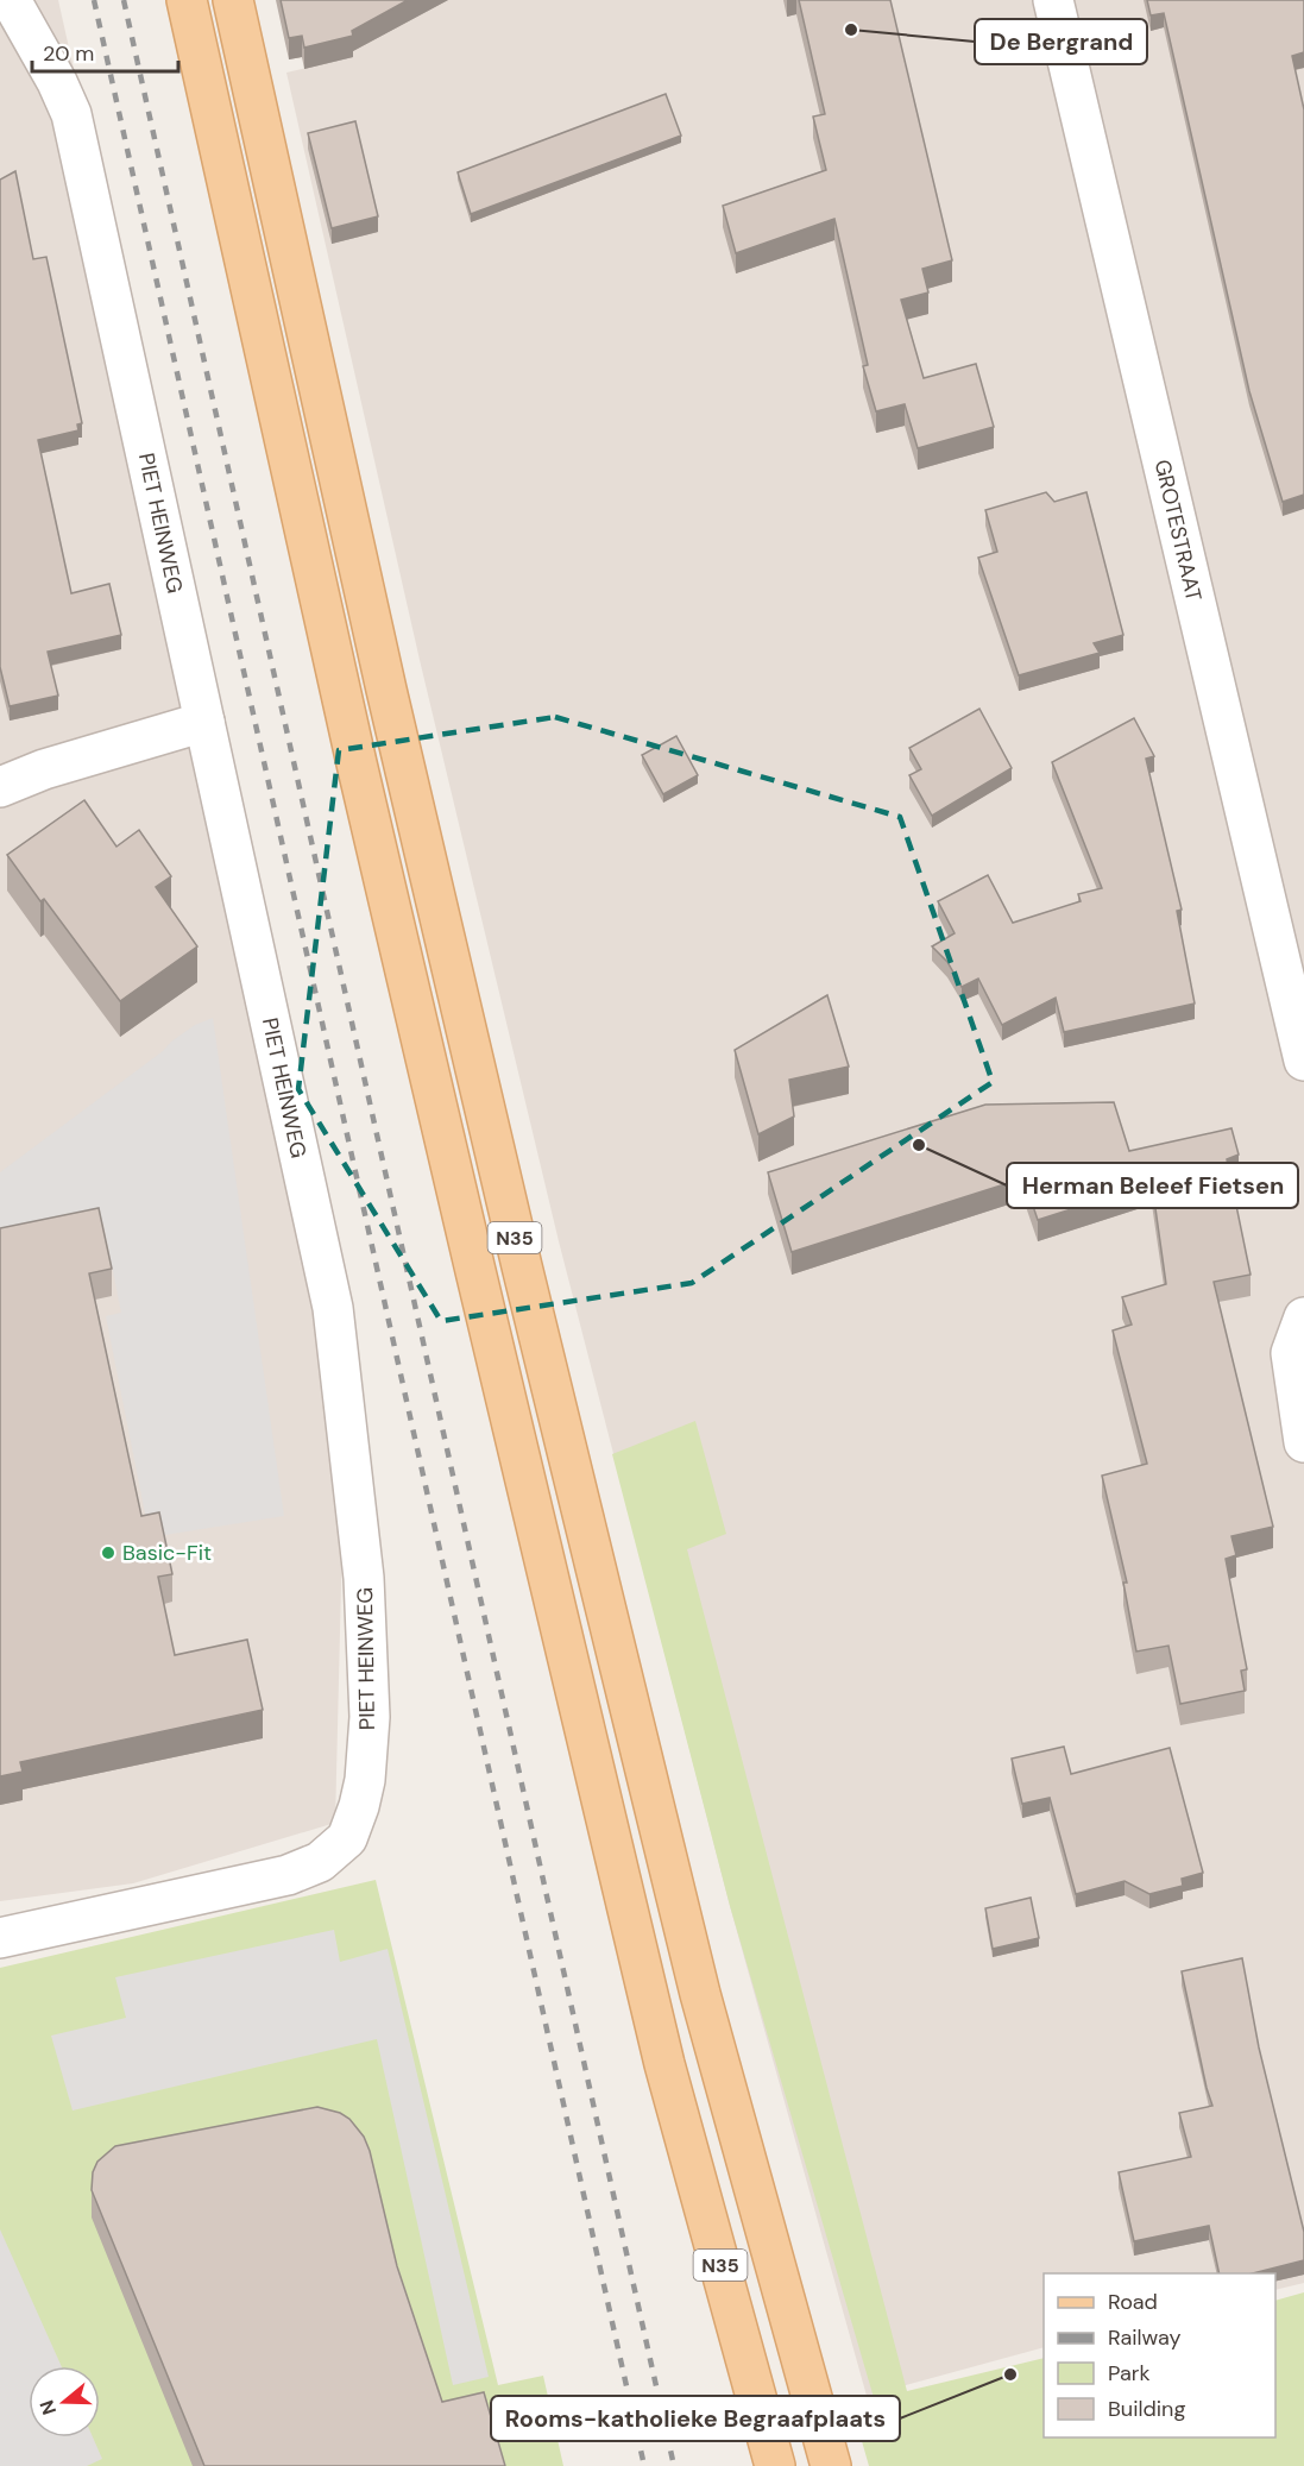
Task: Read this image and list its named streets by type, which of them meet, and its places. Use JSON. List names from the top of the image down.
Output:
{
  "streets": {
    "main road": ["N35"],
    "street": ["PIET HEINWEG", "GROTESTRAAT"]
  },
  "places": [
    "De Bergrand",
    "Herman Beleef Fietsen",
    "Basic-Fit",
    "Rooms-katholieke Begraafplaats"
  ],
  "legend": [
    "Road",
    "Railway",
    "Park",
    "Building"
  ],
  "scale_bar": "20 m",
  "north": "left"
}
